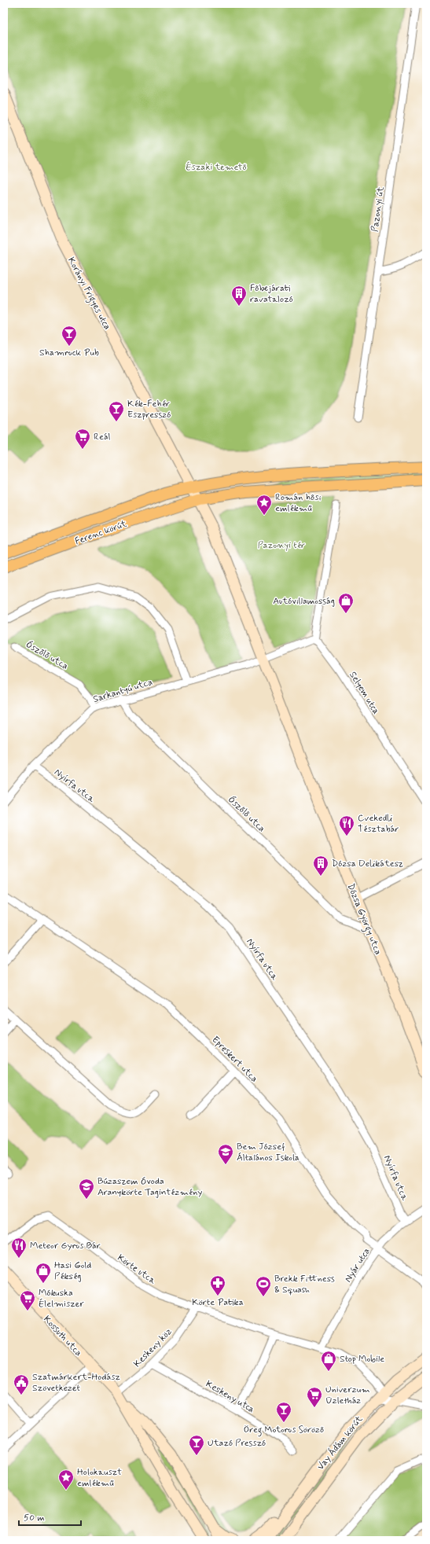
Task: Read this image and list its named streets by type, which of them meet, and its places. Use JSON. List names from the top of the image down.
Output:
{
  "streets": {
    "main road": ["Ferenc körút"],
    "street": [
      "Pazonyi út",
      "Korányi Frigyes utca",
      "Ószőlő utca",
      "Sarkantyú utca",
      "Selyem utca",
      "Nyírfa utca",
      "Dózsa György utca",
      "Epreskert utca",
      "Nyár utca",
      "Körte utca",
      "Kossuth utca",
      "Keskeny köz",
      "Keskeny utca",
      "Vay Ádám körút"
    ]
  },
  "crossings": [
    ["Korányi Frigyes utca", "Ferenc körút"],
    ["Ószőlő utca", "Sarkantyú utca"],
    ["Ószőlő utca", "Dózsa György utca"],
    ["Sarkantyú utca", "Nyírfa utca"],
    ["Sarkantyú utca", "Dózsa György utca"],
    ["Nyírfa utca", "Nyár utca"],
    ["Epreskert utca", "Nyár utca"],
    ["Nyár utca", "Körte utca"],
    ["Körte utca", "Keskeny köz"],
    ["Körte utca", "Vay Ádám körút"],
    ["Kossuth utca", "Keskeny köz"],
    ["Keskeny köz", "Keskeny utca"]
  ],
  "parks": ["Északi temető", "Pazonyi tér"],
  "places": {
    "building": ["Főbejárati ravatalozó", "Dózsa Delikátesz"],
    "bar": [
      "Shamrock Pub",
      "Kék-Fehér Eszpresszó",
      "Öreg Motoros Söröző",
      "Utazó Presszó"
    ],
    "supermarket": ["Reál", "Mókuska Élelmiszer", "Univerzum Üzletház"],
    "place": ["Román hősi emlékmű", "Holokauszt emlékmű"],
    "shop": ["Autóvillamosság", "Hasi Gold Pékség", "Stop Mobile"],
    "restaurant": ["Cvekedli Tésztabár", "Meteor Gyros Bár"],
    "school or university": ["Bem József Általános Iskola", "Búzaszem Óvoda Aranykörte Tagintézmény"],
    "pharmacy": ["Körte Patika"],
    "sports": ["Brekk Fittness & Squash"],
    "public building": ["Szatmárkert-Hodász Szövetkezet"]
  },
  "scale_bar": "50 m"
}
